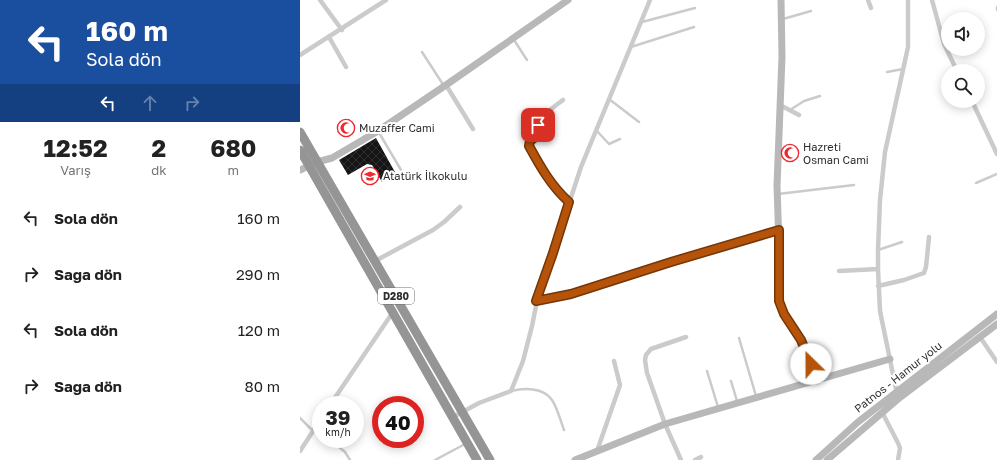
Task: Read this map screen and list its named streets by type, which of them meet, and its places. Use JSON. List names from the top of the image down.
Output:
{
  "streets": {
    "highway": ["D280"],
    "street": ["Patnos - Hamur yolu"]
  },
  "places": {
    "mosque": ["Muzaffer Cami", "Hazreti Osman Cami"],
    "school or university": ["Atatürk İlkokulu"]
  },
  "page": {
    "turn": ["160 m", "Sola dön"],
    "eta": [
      "12:52",
      "Varış",
      "2",
      "dk",
      "680",
      "m"
    ],
    "list": [
      {
        "name": "Sola dön",
        "value": "160 m"
      },
      {
        "name": "Sağa dön",
        "value": "290 m"
      },
      {
        "name": "Sola dön",
        "value": "120 m"
      },
      {
        "name": "Sağa dön",
        "value": "80 m"
      }
    ],
    "speed": "39 km/h",
    "limit": "40"
  }
}
